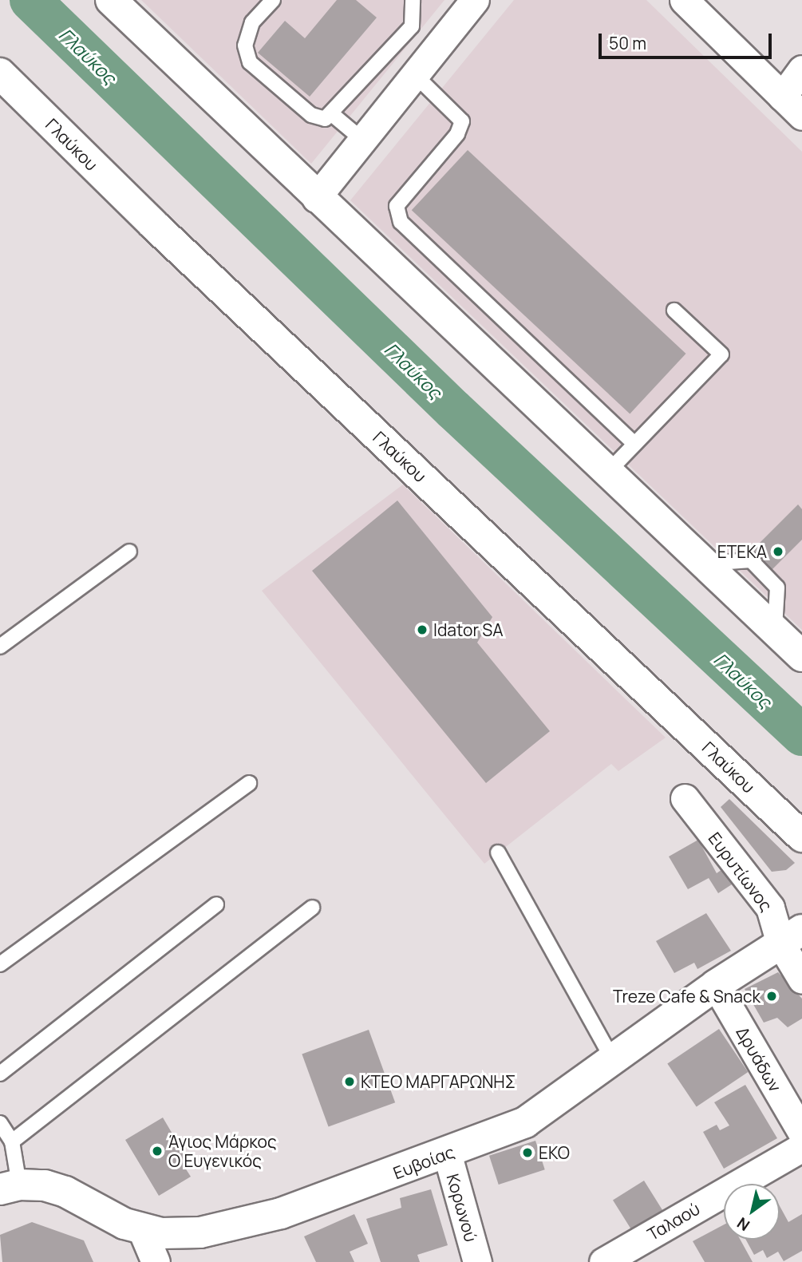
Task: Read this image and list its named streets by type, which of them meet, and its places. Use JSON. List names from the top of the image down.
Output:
{
  "streets": {
    "main road": ["Γλαύκου", "Ευβοίας"],
    "street": [
      "Ευρυτίωνος",
      "Δρυάδων",
      "Κορωνού",
      "Ταλαού"
    ]
  },
  "crossings": [
    ["Ευρυτίωνος", "Ευβοίας"],
    ["Δρυάδων", "Ευβοίας"],
    ["Ευβοίας", "Κορωνού"]
  ],
  "water": ["Γλαύκος"],
  "places": [
    "ΕΤΕΚΑ",
    "Idator SA",
    "Treze Cafe & Snack",
    "ΚΤΕΟ ΜΑΡΓΑΡΩΝΗΣ",
    "Άγιος Μάρκος Ο Ευγενικός",
    "ΕΚΟ"
  ],
  "scale_bar": "50 m",
  "north": "bottom left"
}
